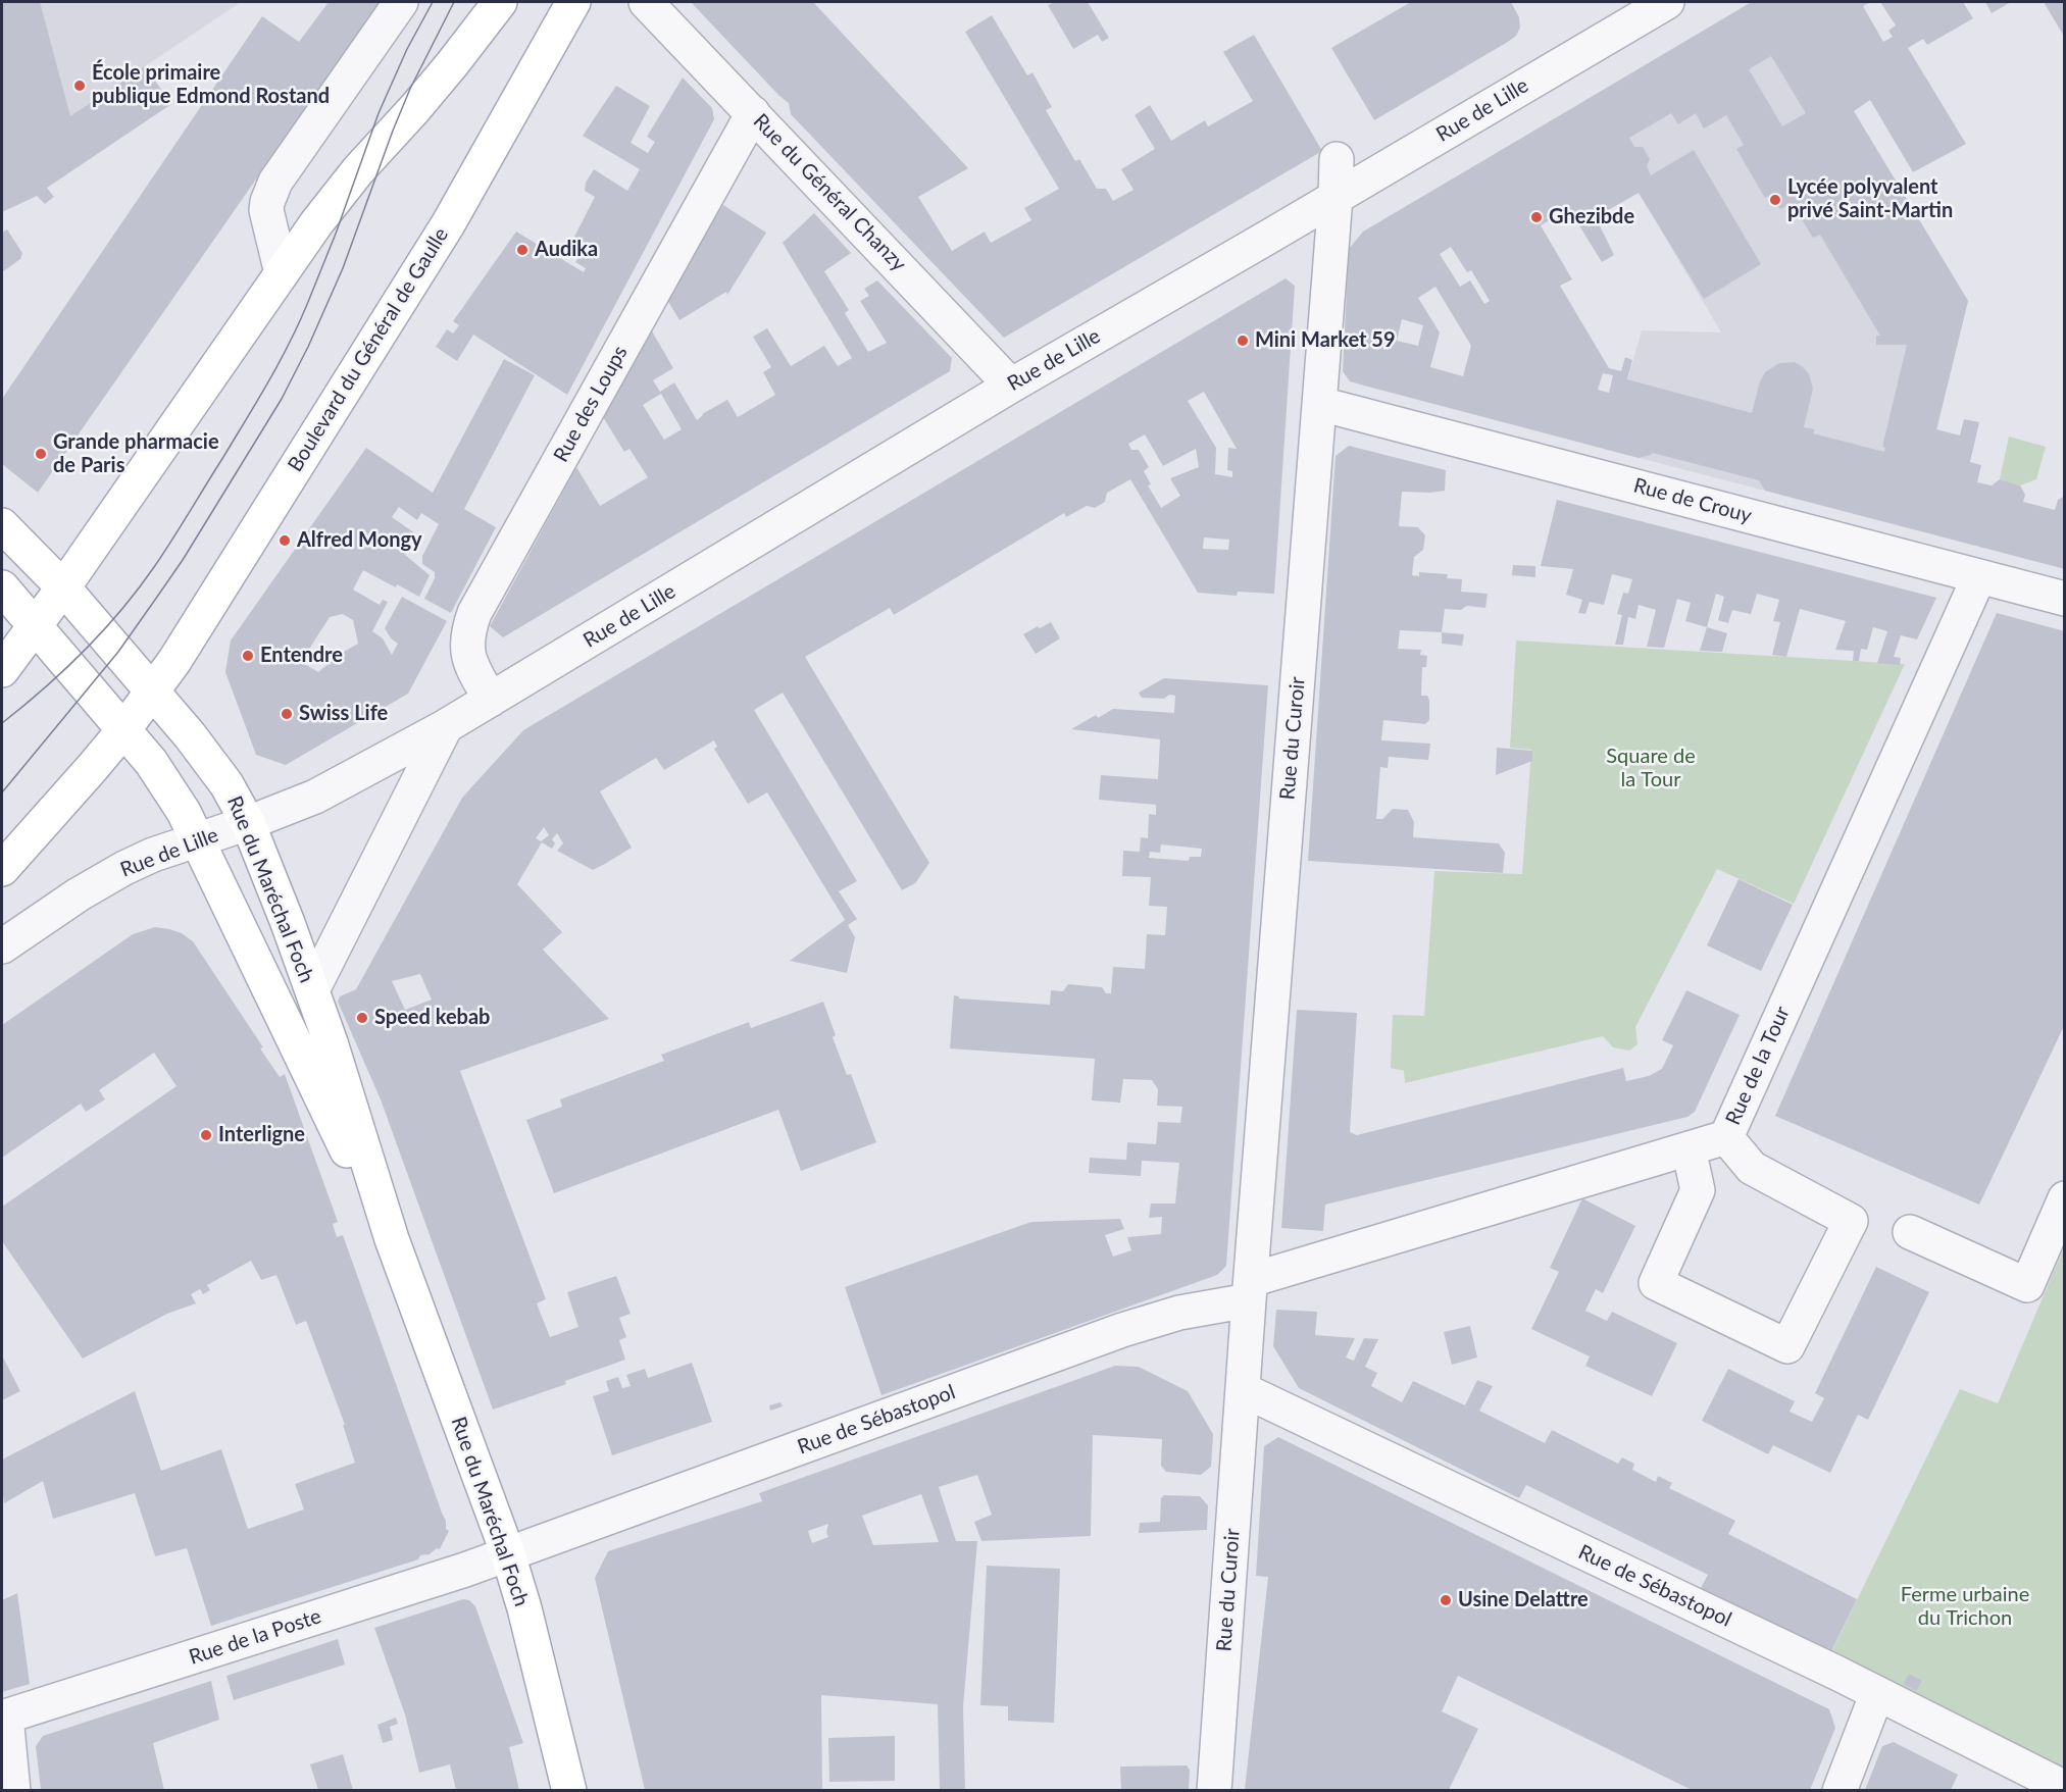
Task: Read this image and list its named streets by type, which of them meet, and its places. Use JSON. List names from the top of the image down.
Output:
{
  "streets": {
    "main road": ["Boulevard du Général de Gaulle", "Rue du Maréchal Foch"],
    "street": [
      "Rue de Lille",
      "Rue du Général Chanzy",
      "Rue des Loups",
      "Rue de Crouy",
      "Rue du Curoir",
      "Rue de la Tour",
      "Rue de Sébastopol",
      "Rue de la Poste"
    ]
  },
  "crossings": [
    ["Rue de Lille", "Rue du Général Chanzy"],
    ["Rue de Lille", "Rue des Loups"],
    ["Rue de Lille", "Rue du Curoir"],
    ["Rue de Lille", "Rue du Maréchal Foch"],
    ["Rue du Général Chanzy", "Rue des Loups"],
    ["Boulevard du Général de Gaulle", "Rue du Maréchal Foch"],
    ["Rue de Crouy", "Rue du Curoir"],
    ["Rue de Crouy", "Rue de la Tour"],
    ["Rue du Curoir", "Rue de la Tour"],
    ["Rue du Curoir", "Rue de Sébastopol"],
    ["Rue du Maréchal Foch", "Rue de Sébastopol"],
    ["Rue du Maréchal Foch", "Rue de la Poste"],
    ["Rue de la Tour", "Rue de Sébastopol"],
    ["Rue de Sébastopol", "Rue de la Poste"]
  ],
  "parks": ["Square de la Tour", "Ferme urbaine du Trichon"],
  "places": [
    "École primaire publique Edmond Rostand",
    "Lycée polyvalent privé Saint-Martin",
    "Ghezibde",
    "Audika",
    "Mini Market 59",
    "Grande pharmacie de Paris",
    "Alfred Mongy",
    "Entendre",
    "Swiss Life",
    "Speed kebab",
    "Interligne",
    "Usine Delattre"
  ]
}
